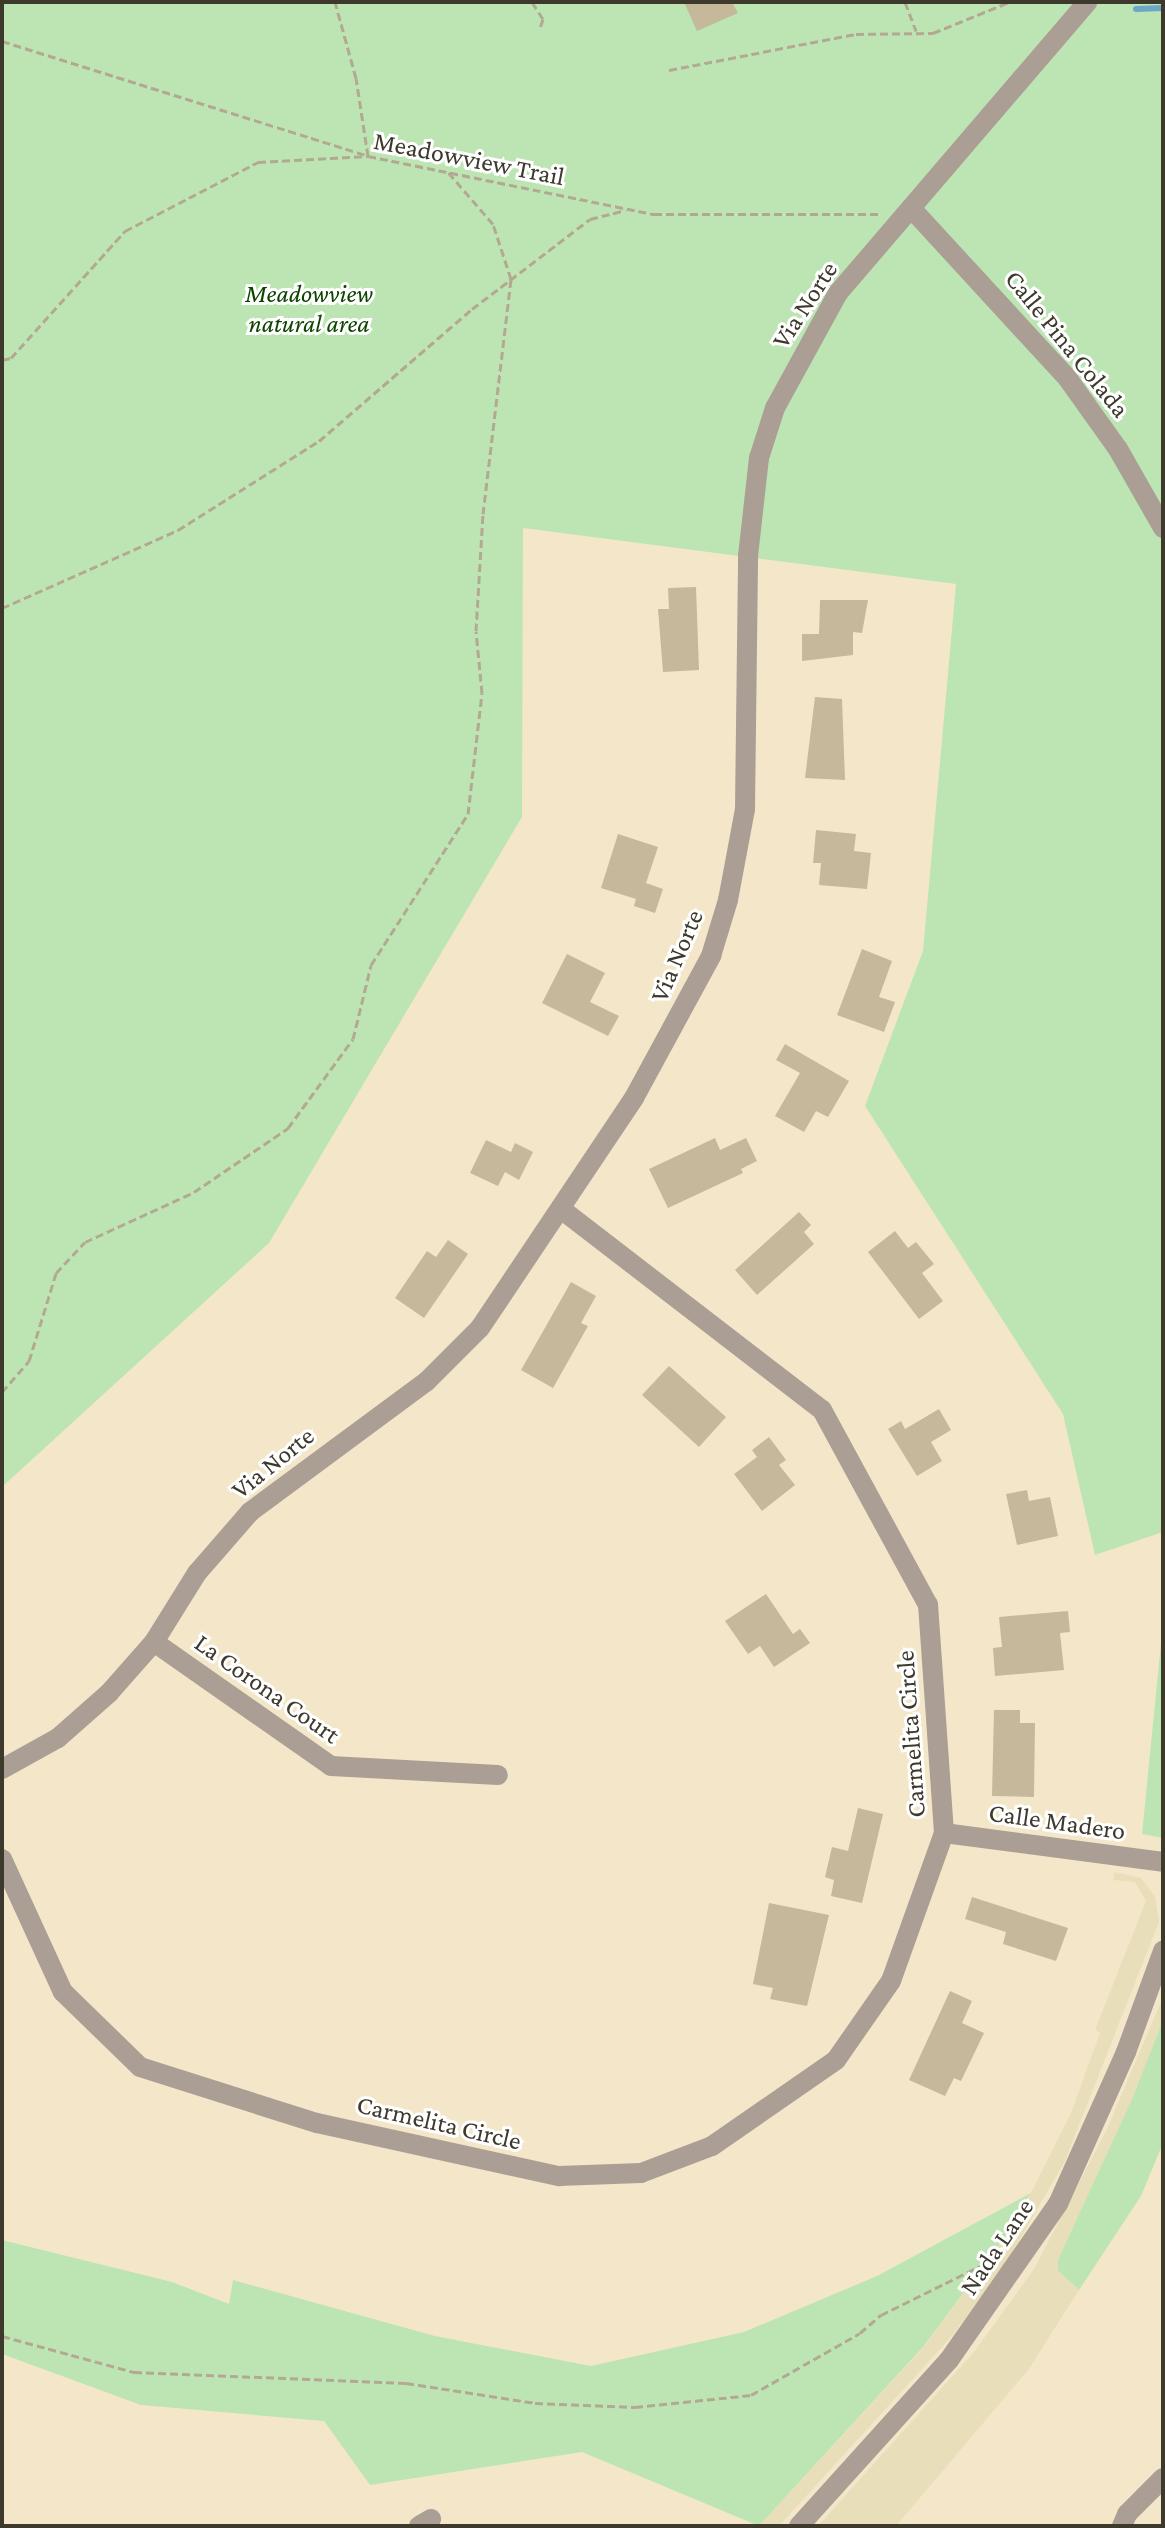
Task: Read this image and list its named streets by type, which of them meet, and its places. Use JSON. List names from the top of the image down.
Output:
{
  "streets": {
    "street": [
      "Via Norte",
      "Calle Pina Colada",
      "La Corona Court",
      "Carmelita Circle",
      "Calle Madero",
      "Nada Lane"
    ],
    "path": ["Meadowview Trail"]
  },
  "crossings": [
    ["Meadowview Trail", "Via Norte"],
    ["Meadowview Trail", "Calle Pina Colada"],
    ["Via Norte", "Calle Pina Colada"],
    ["Via Norte", "La Corona Court"],
    ["Via Norte", "Carmelita Circle"],
    ["Carmelita Circle", "Calle Madero"]
  ],
  "parks": ["Meadowview natural area"]
}
